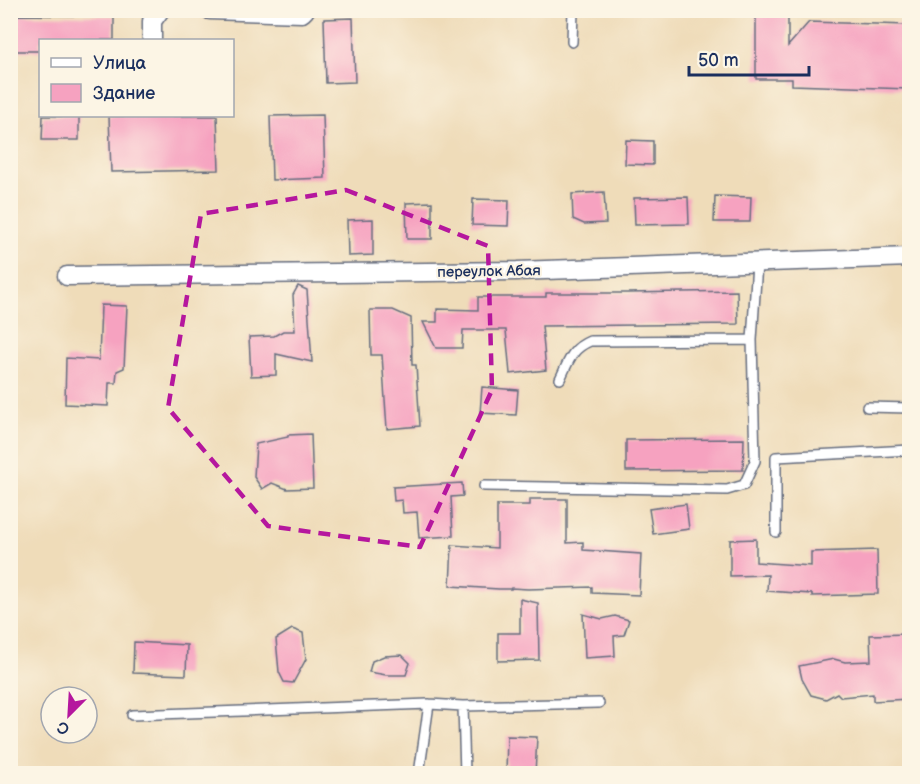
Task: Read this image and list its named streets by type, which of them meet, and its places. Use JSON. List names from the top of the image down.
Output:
{
  "streets": {
    "street": ["переулок Абая"]
  },
  "legend": ["Улица", "Здание"],
  "scale_bar": "50 m",
  "north": "bottom left"
}
